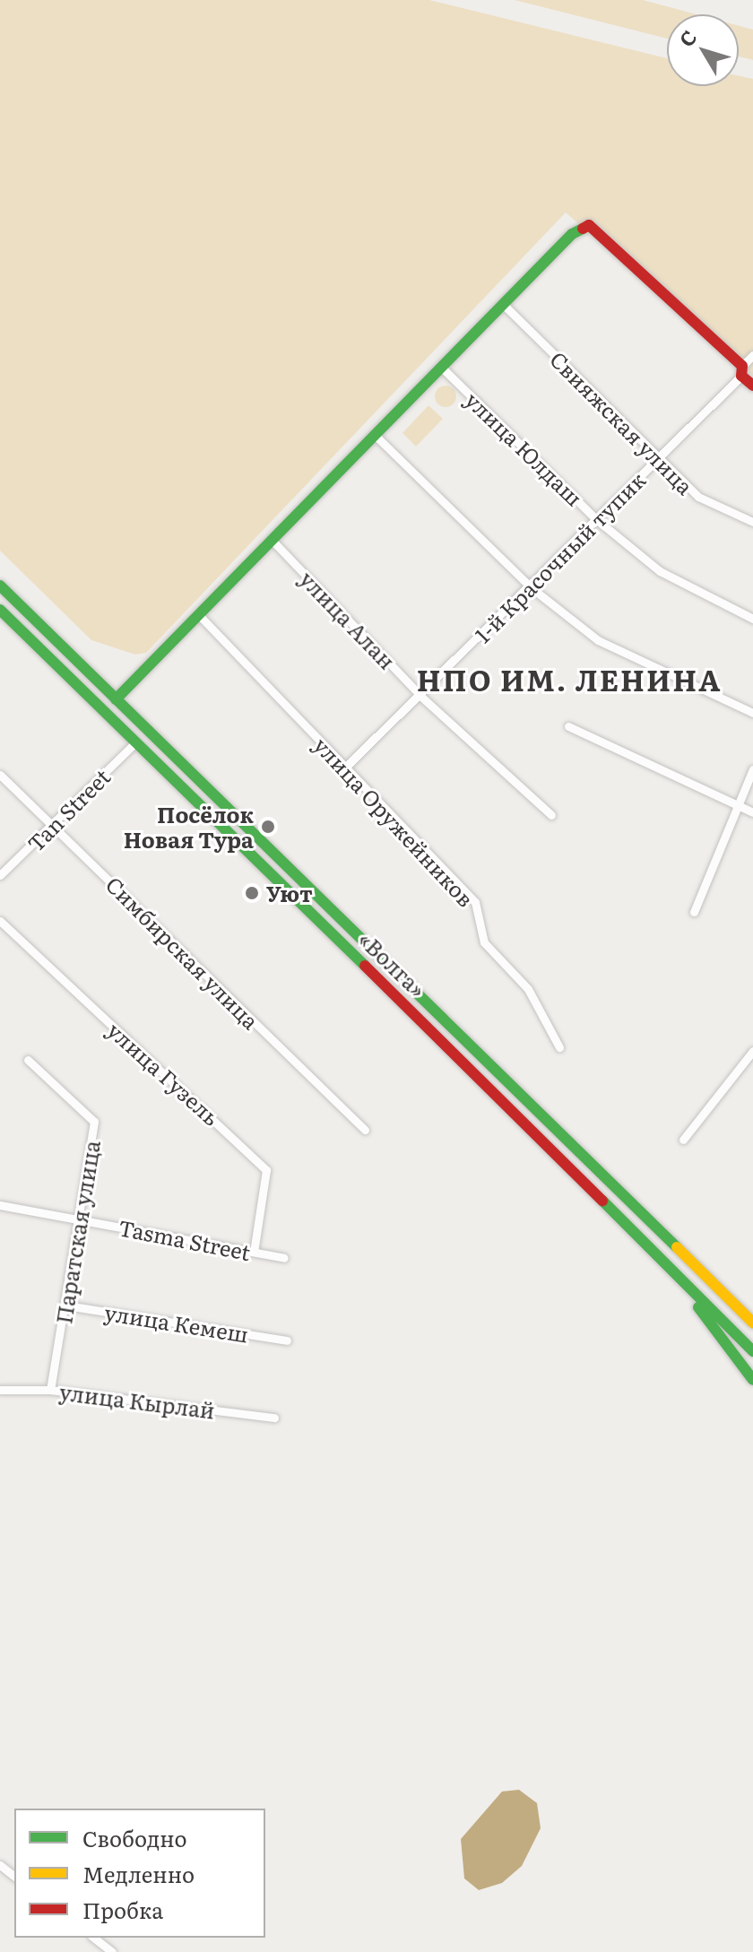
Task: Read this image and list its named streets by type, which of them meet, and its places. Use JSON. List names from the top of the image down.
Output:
{
  "streets": {
    "main road": ["«Волга»"],
    "street": [
      "Свияжская улица",
      "улица Юлдаш",
      "1-й Красочный тупик",
      "улица Алан",
      "Tan Street",
      "улица Оружейников",
      "Симбирская улица",
      "улица Гузель",
      "Паратская улица",
      "Tasma Street",
      "улица Кемеш",
      "улица Кырлай"
    ]
  },
  "crossings": [
    ["Свияжская улица", "1-й Красочный тупик"],
    ["улица Юлдаш", "1-й Красочный тупик"],
    ["1-й Красочный тупик", "улица Алан"],
    ["1-й Красочный тупик", "улица Оружейников"],
    ["Tan Street", "Симбирская улица"],
    ["Tan Street", "«Волга»"],
    ["улица Гузель", "Tasma Street"],
    ["Паратская улица", "Tasma Street"],
    ["Паратская улица", "улица Кемеш"],
    ["Паратская улица", "улица Кырлай"]
  ],
  "districts": ["НПО ИМ. ЛЕНИНА"],
  "places": ["Посёлок Новая Тура", "Уют"],
  "legend": ["Свободно", "Медленно", "Пробка"],
  "north": "top left"
}
